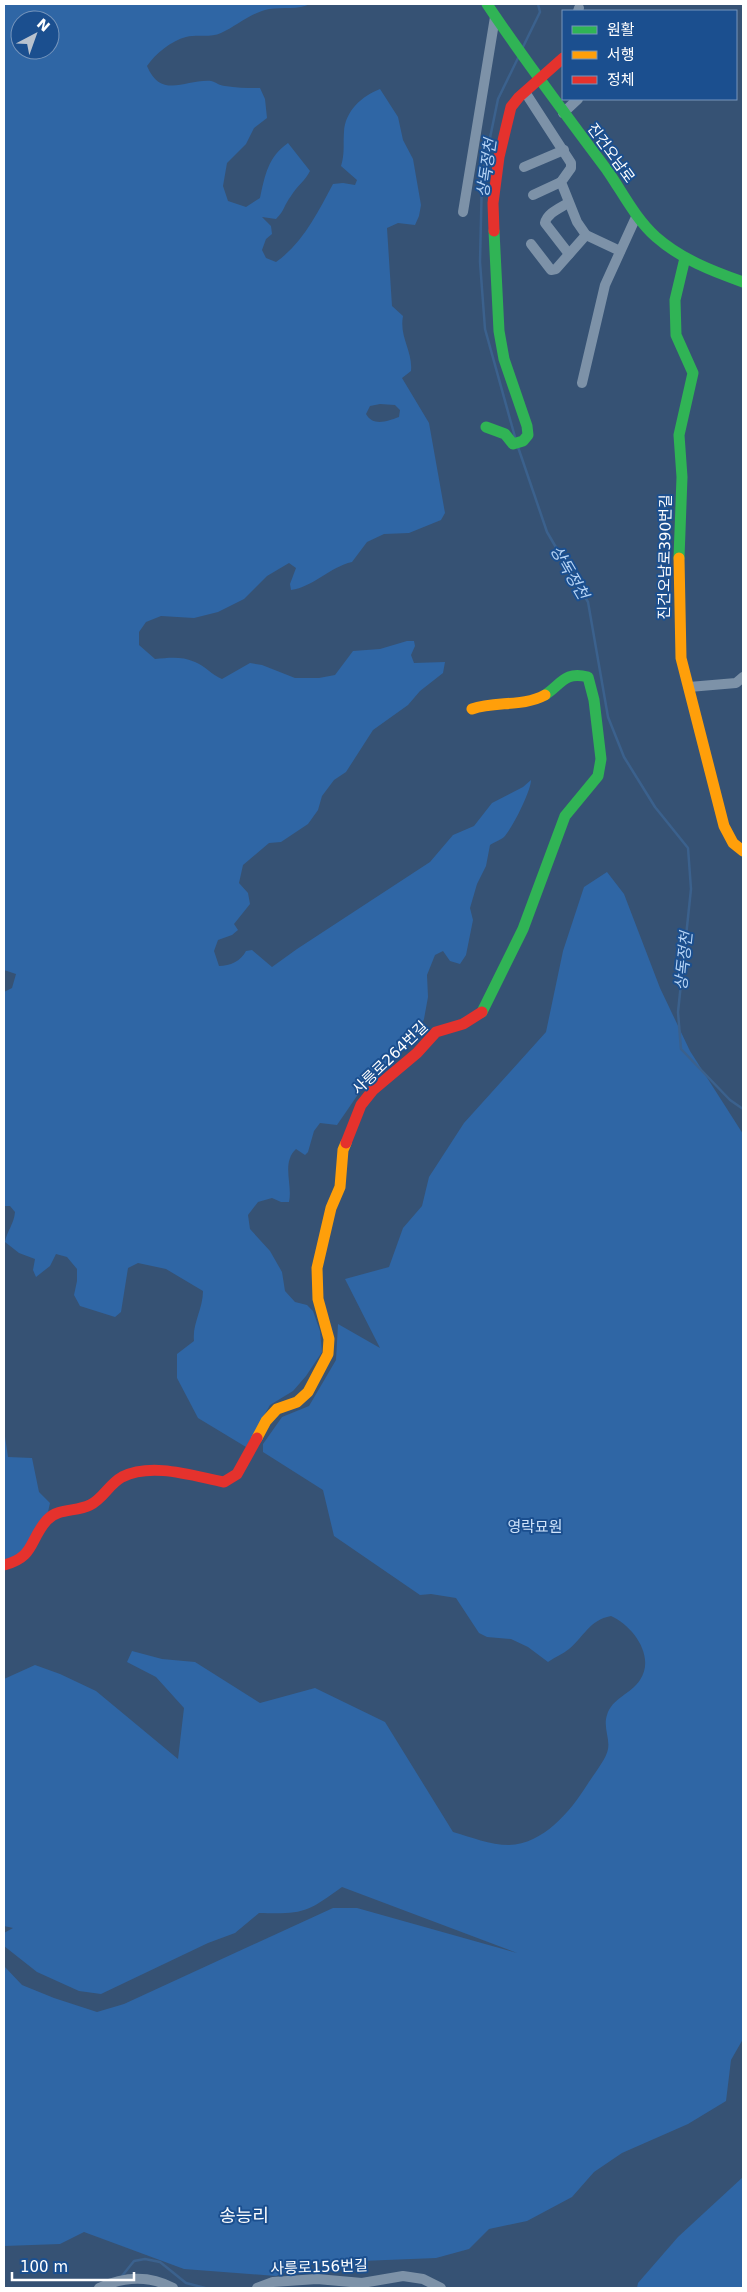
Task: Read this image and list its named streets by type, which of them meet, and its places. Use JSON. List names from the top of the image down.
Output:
{
  "streets": {
    "street": [
      "진건오남로",
      "진건오남로390번길",
      "사릉로264번길",
      "사릉로156번길"
    ]
  },
  "crossings": [
    ["진건오남로", "진건오남로390번길"]
  ],
  "districts": ["송능리"],
  "water": ["상독정천"],
  "parks": ["영락묘원"],
  "legend": ["원활", "서행", "정체"],
  "scale_bar": "100 m",
  "north": "top right"
}
